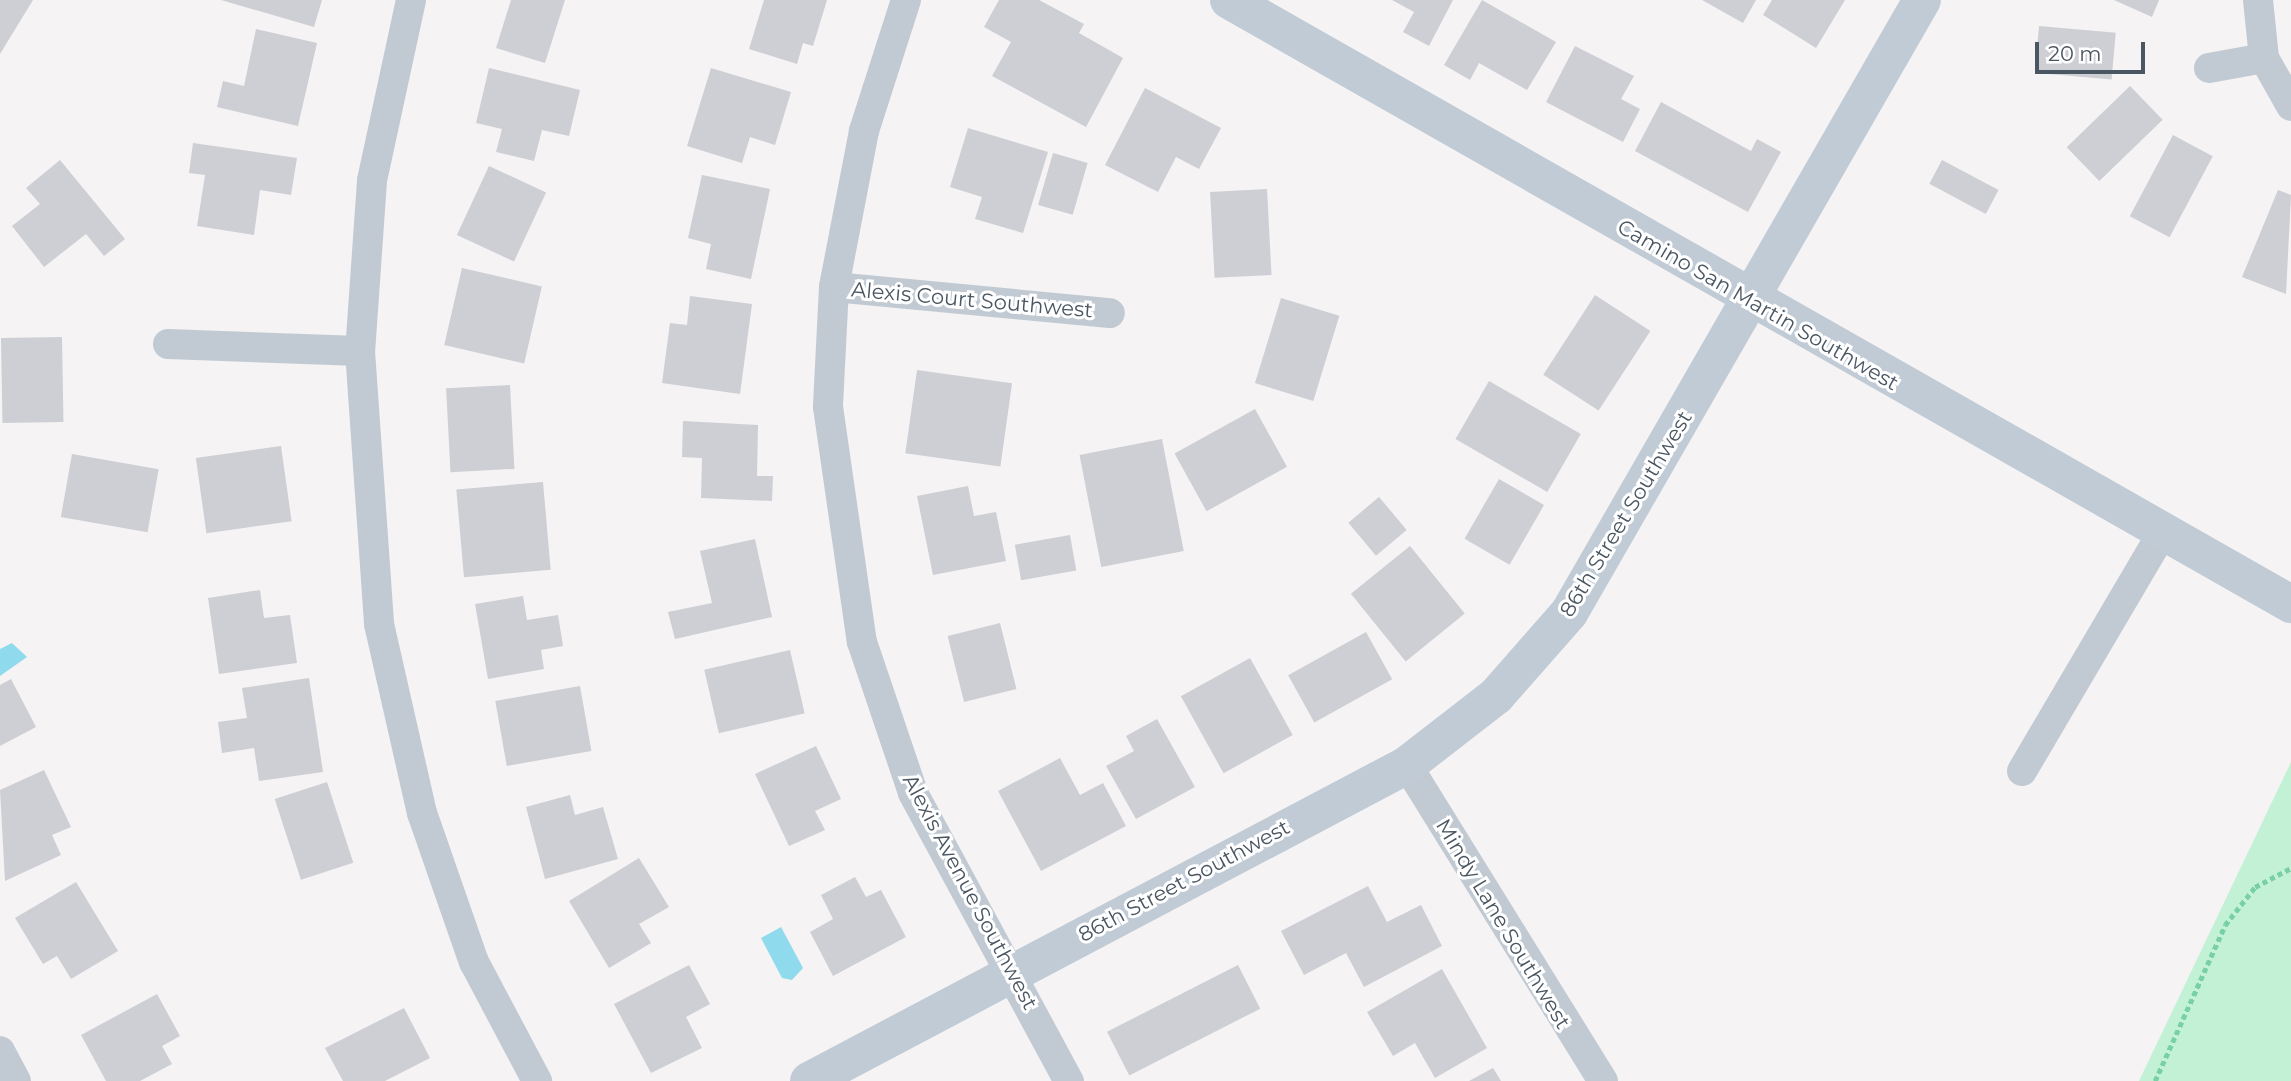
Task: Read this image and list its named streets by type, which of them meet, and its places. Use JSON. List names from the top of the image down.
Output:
{
  "streets": {
    "street": [
      "Alexis Court Southwest",
      "Camino San Martin Southwest",
      "86th Street Southwest",
      "Alexis Avenue Southwest",
      "Mindy Lane Southwest"
    ]
  },
  "crossings": [
    ["Alexis Court Southwest", "Alexis Avenue Southwest"],
    ["Camino San Martin Southwest", "86th Street Southwest"],
    ["86th Street Southwest", "Alexis Avenue Southwest"],
    ["86th Street Southwest", "Mindy Lane Southwest"]
  ],
  "scale_bar": "20 m"
}
